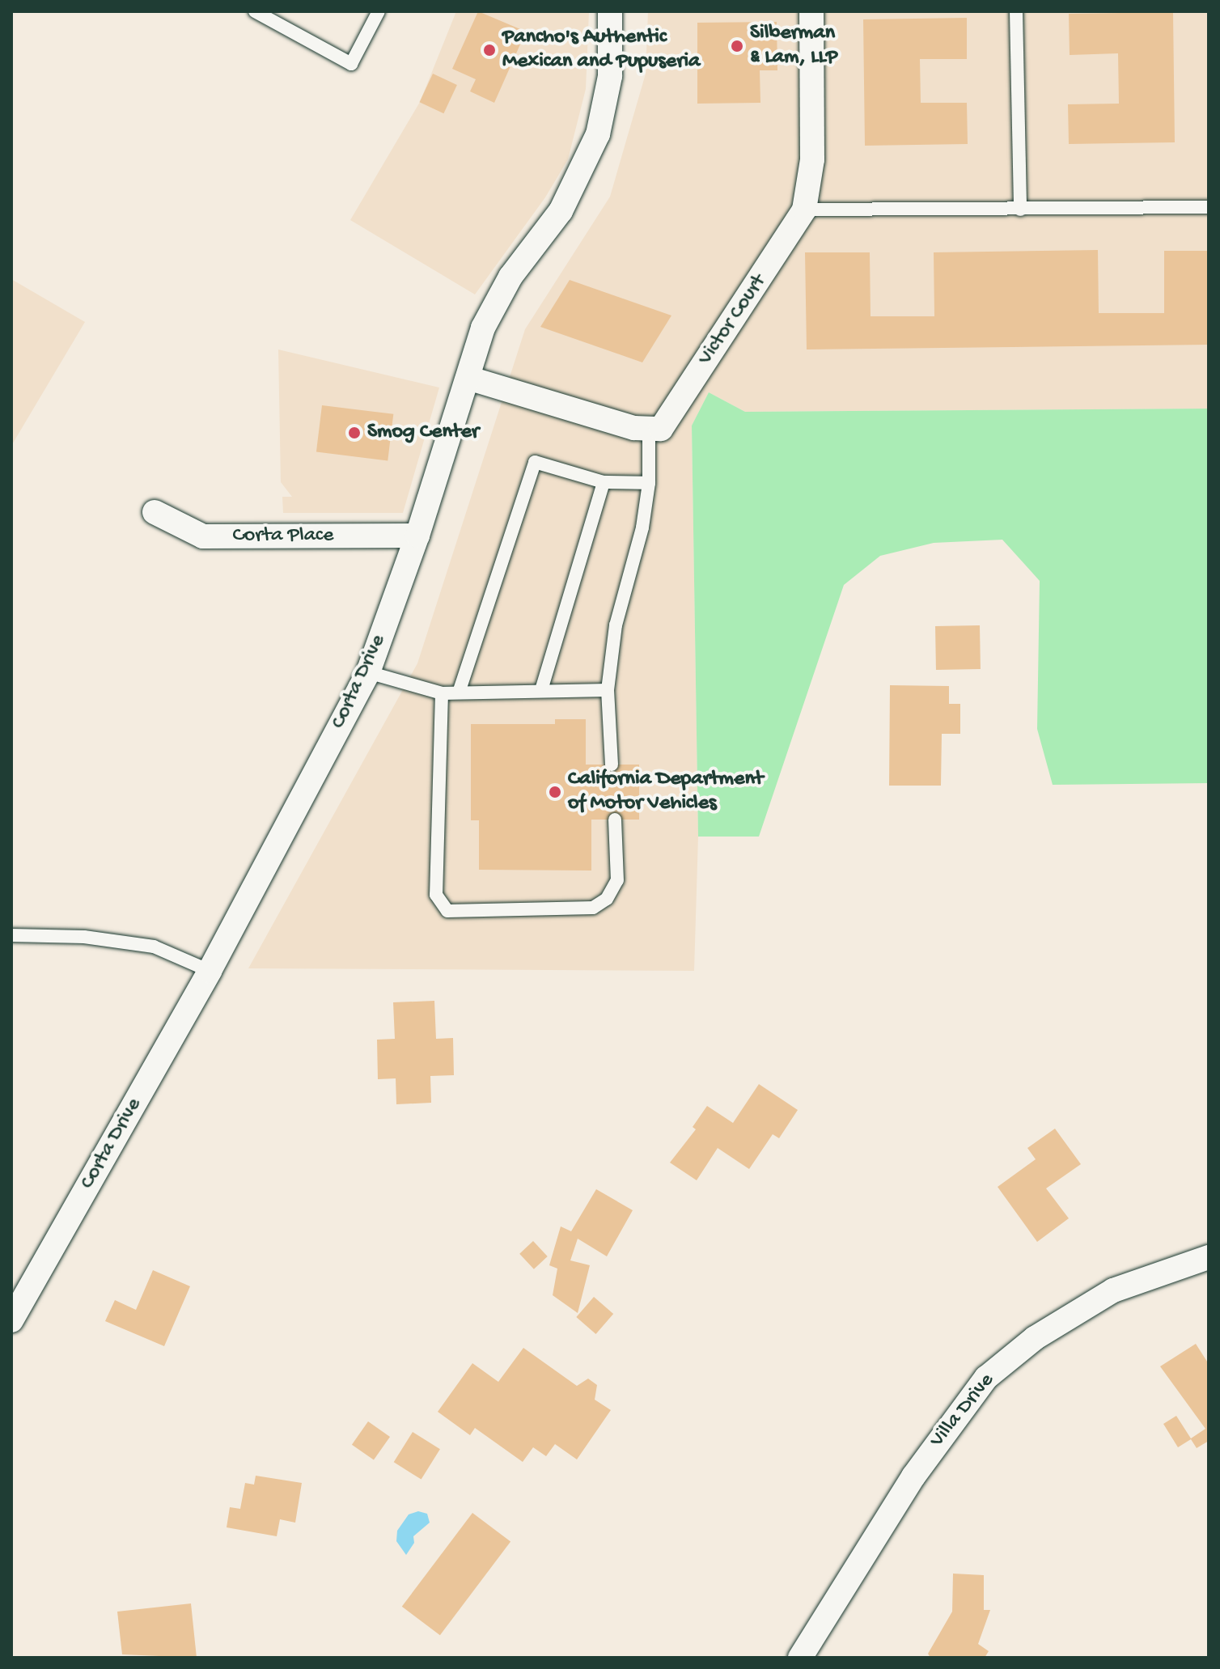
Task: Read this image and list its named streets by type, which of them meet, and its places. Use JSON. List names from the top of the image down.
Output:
{
  "streets": {
    "street": [
      "Victor Court",
      "Corta Place",
      "Corta Drive",
      "Villa Drive"
    ]
  },
  "crossings": [
    ["Corta Place", "Corta Drive"]
  ],
  "places": [
    "Silberman & Lam, LLP",
    "Pancho's Authentic Mexican and Pupuseria",
    "Smog Center",
    "California Department of Motor Vehicles"
  ]
}
